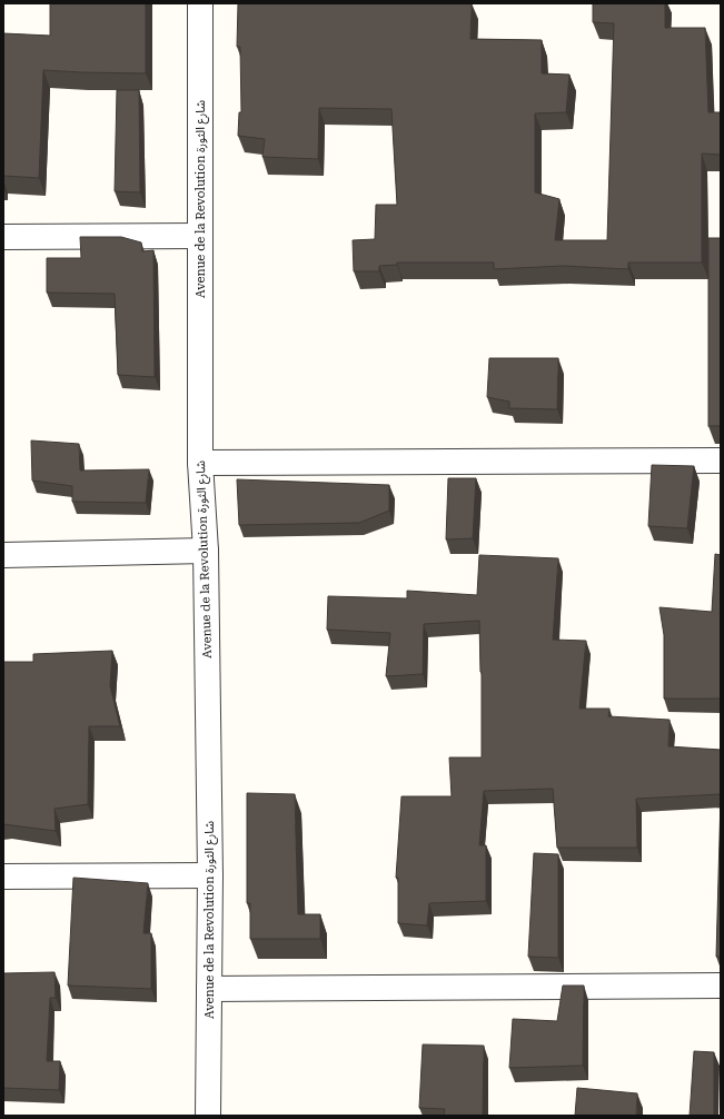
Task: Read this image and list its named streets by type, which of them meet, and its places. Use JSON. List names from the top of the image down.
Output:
{
  "streets": {
    "street": ["Avenue de la Revolution شارع الثورة"]
  }
}
